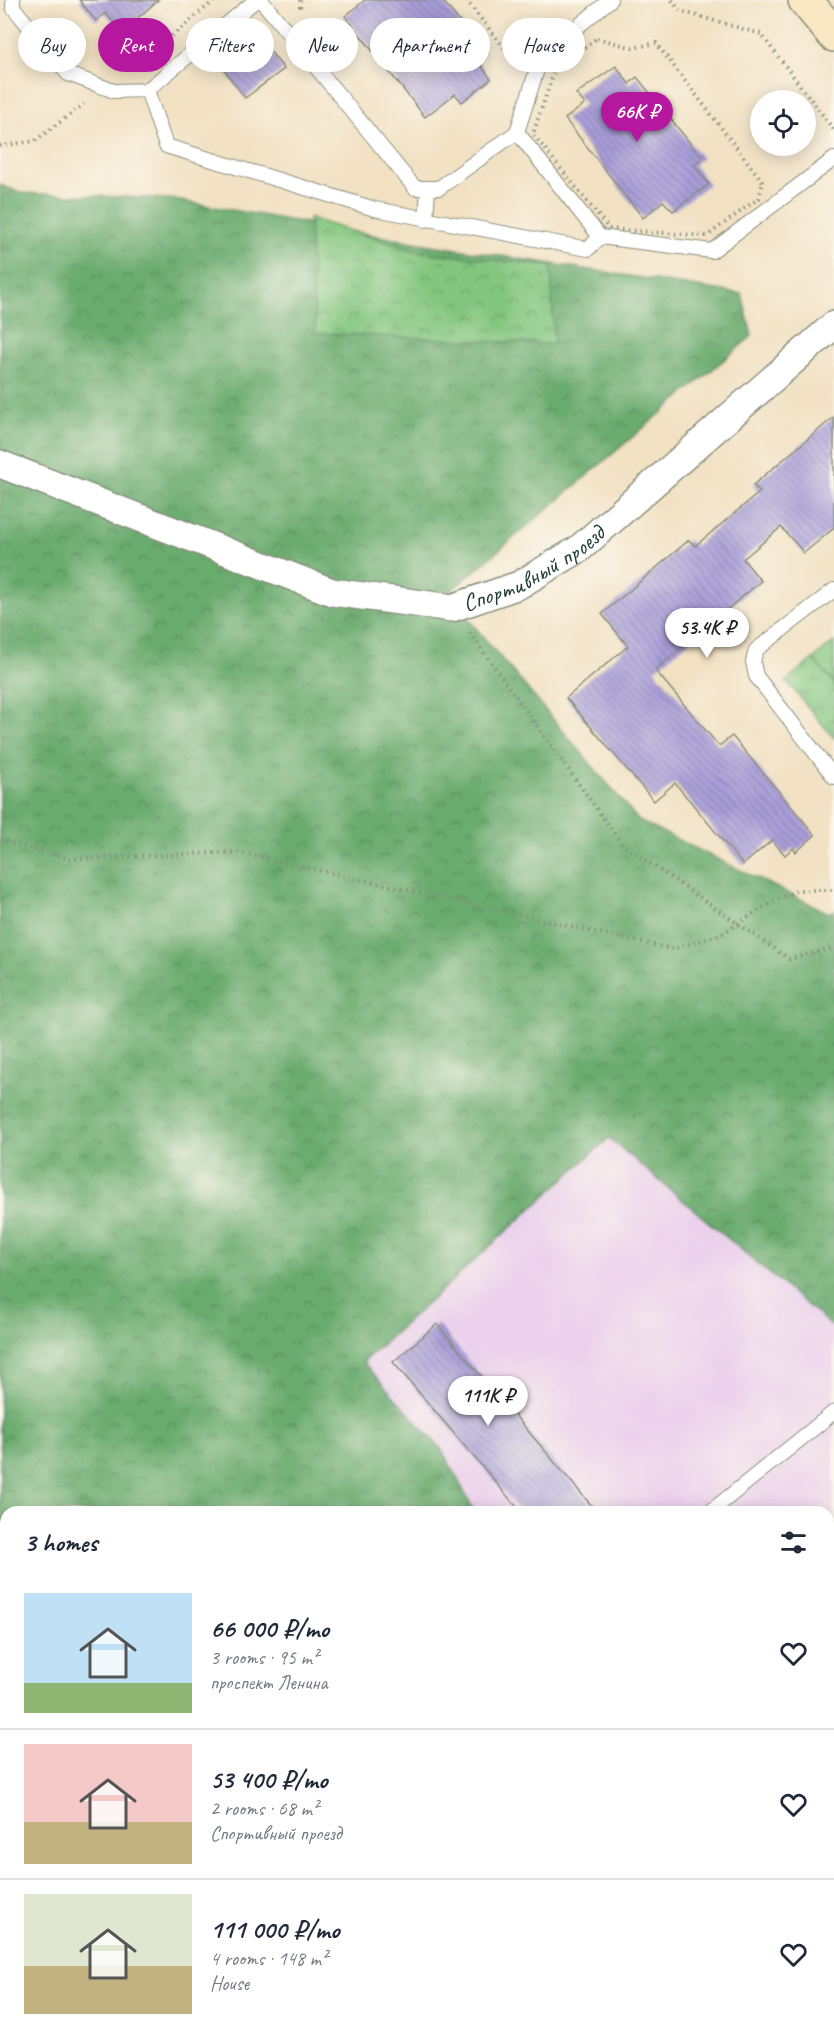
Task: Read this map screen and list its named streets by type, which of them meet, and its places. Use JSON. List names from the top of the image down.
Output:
{
  "streets": {
    "street": ["Спортивный проезд"]
  },
  "page": {
    "chip": [
      "Buy",
      "Rent",
      "Filters",
      "New",
      "Apartment",
      "House"
    ],
    "price": ["66K ₽", "53.4K ₽", "111K ₽"],
    "heading": "3 homes",
    "list": [
      {
        "name": "66 000 ₽/mo",
        "note": "3 rooms · 95 m² · проспект Ленина"
      },
      {
        "name": "53 400 ₽/mo",
        "note": "2 rooms · 68 m² · Спортивный проезд"
      },
      {
        "name": "111 000 ₽/mo",
        "note": "4 rooms · 148 m² · House"
      }
    ]
  }
}
